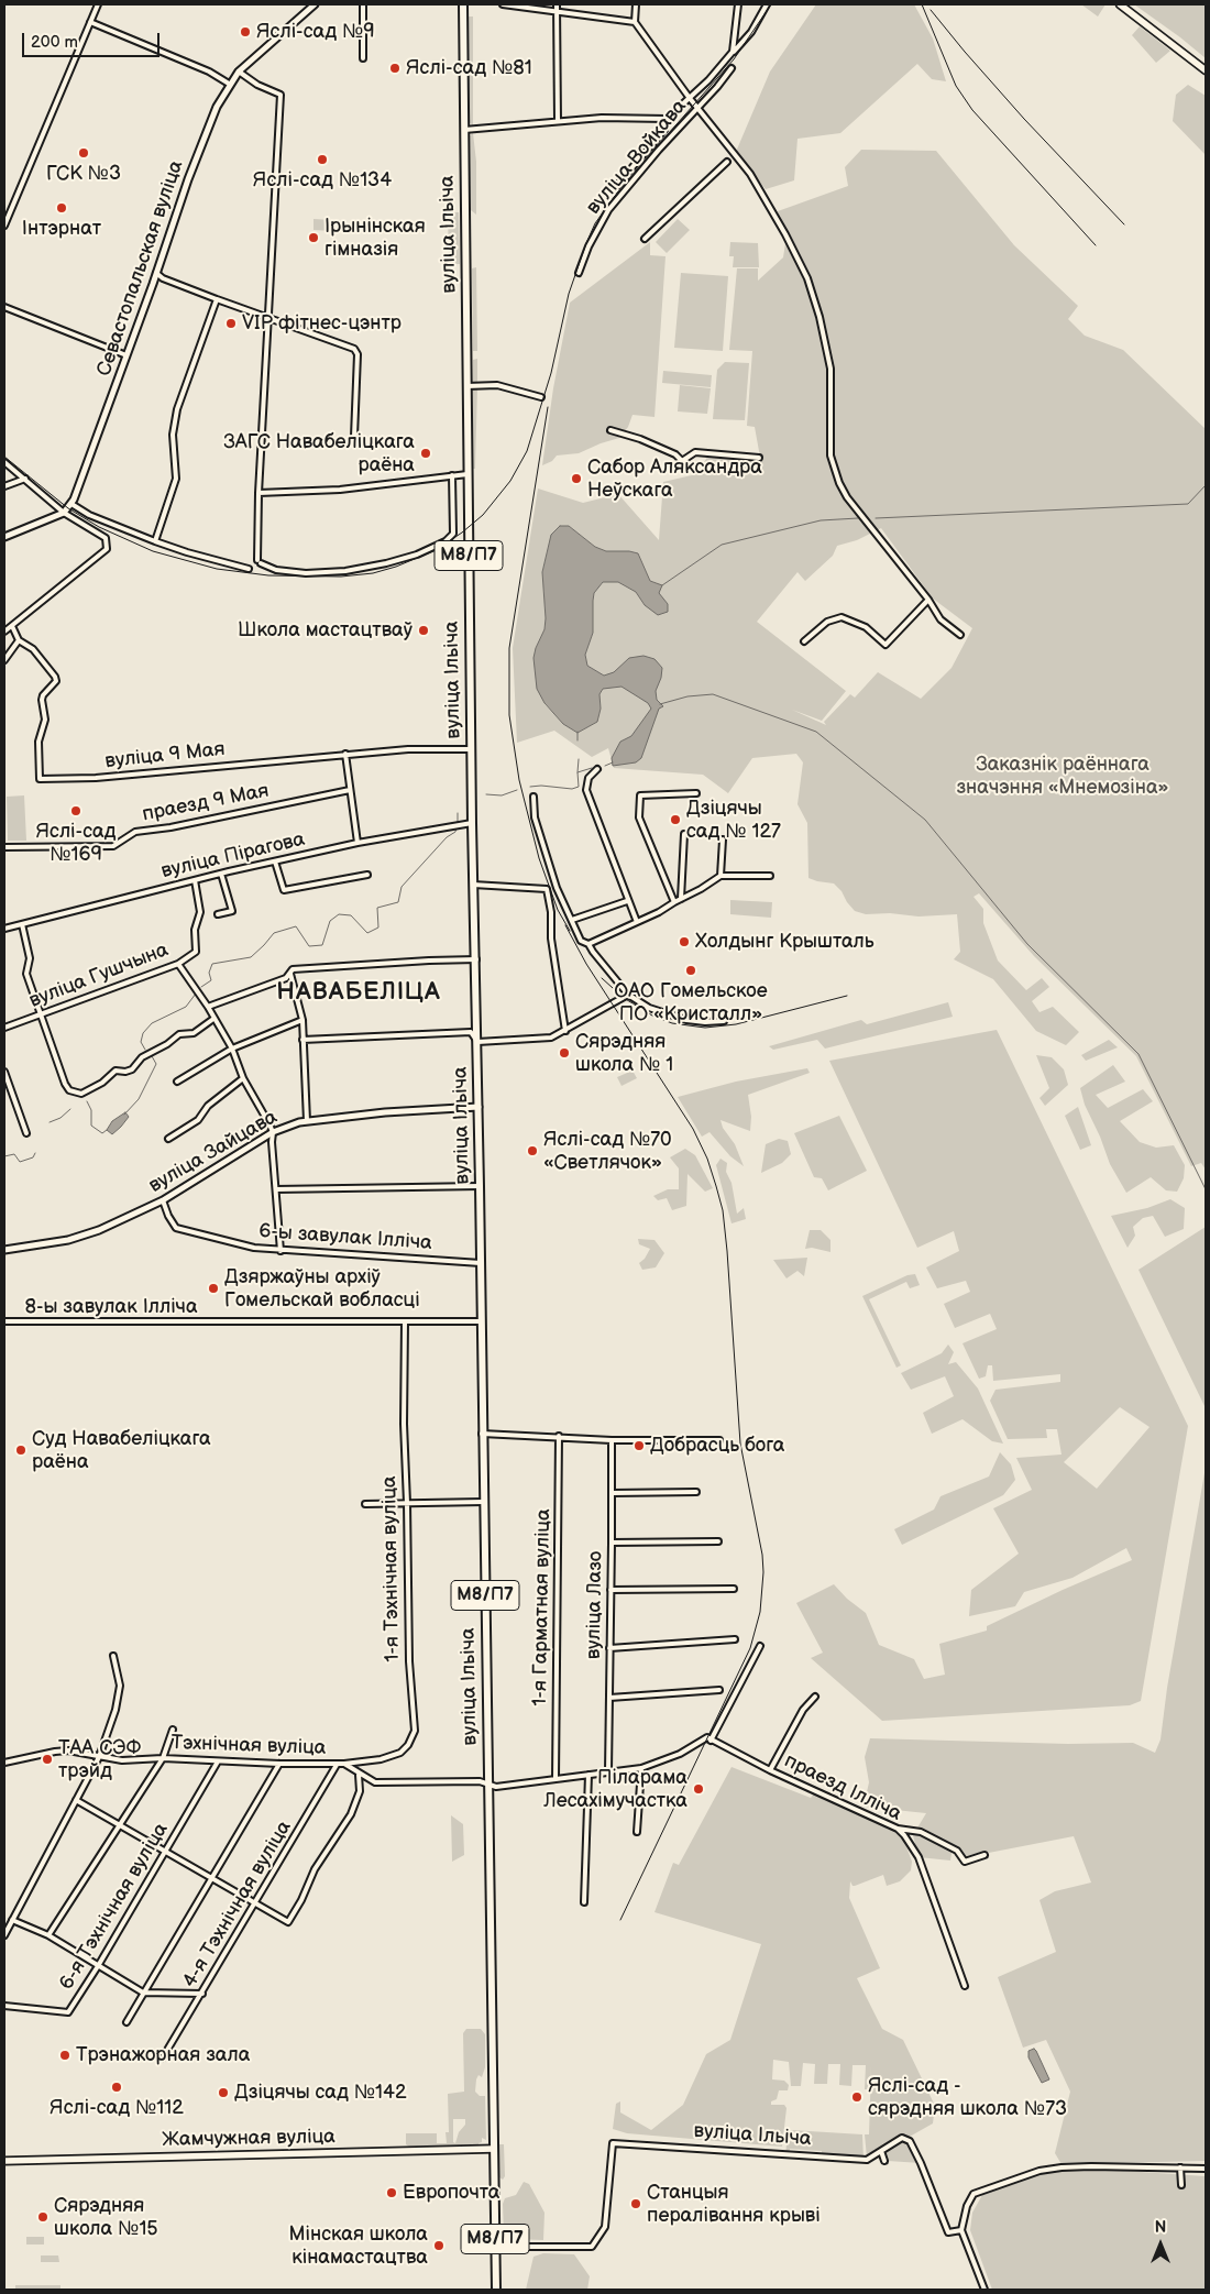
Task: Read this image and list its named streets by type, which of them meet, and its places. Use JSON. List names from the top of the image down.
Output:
{
  "streets": {
    "main road": ["вуліца Ільіча", "М8/П7", "Жамчужная вуліца"],
    "street": [
      "вуліца Войкава",
      "Севастопальская вуліца",
      "вуліца 9 Мая",
      "праезд 9 Мая",
      "вуліца Пірагова",
      "вуліца Гушчына",
      "вуліца Зайцава",
      "6-ы завулак Ілліча",
      "8-ы завулак Ілліча",
      "1-я Тэхнічная вуліца",
      "вуліца Лазо",
      "1-я Гарматная вуліца",
      "Тэхнічная вуліца",
      "праезд Ілліча",
      "4-я Тэхнічная вуліца",
      "6-я Тэхнічная вуліца"
    ]
  },
  "crossings": [
    ["вуліца Ільіча", "вуліца 9 Мая"],
    ["вуліца Ільіча", "вуліца Пірагова"],
    ["вуліца Ільіча", "вуліца Зайцава"],
    ["вуліца Ільіча", "6-ы завулак Ілліча"],
    ["вуліца Ільіча", "8-ы завулак Ілліча"],
    ["вуліца Ільіча", "Тэхнічная вуліца"],
    ["вуліца Ільіча", "Жамчужная вуліца"],
    ["вуліца Пірагова", "вуліца Гушчына"],
    ["вуліца Зайцава", "6-ы завулак Ілліча"],
    ["8-ы завулак Ілліча", "1-я Тэхнічная вуліца"],
    ["1-я Тэхнічная вуліца", "Тэхнічная вуліца"],
    ["вуліца Лазо", "Тэхнічная вуліца"],
    ["1-я Гарматная вуліца", "Тэхнічная вуліца"],
    ["Тэхнічная вуліца", "праезд Ілліча"],
    ["Тэхнічная вуліца", "4-я Тэхнічная вуліца"],
    ["Тэхнічная вуліца", "6-я Тэхнічная вуліца"]
  ],
  "districts": ["НАВАБЕЛІЦА"],
  "parks": ["Заказнік раённага значэння «Мнемозіна»"],
  "places": [
    "Яслі-сад №9",
    "Яслі-сад №81",
    "ГСК №3",
    "Яслі-сад №134",
    "Інтэрнат",
    "Ірынінская гімназія",
    "VIP фітнес-цэнтр",
    "ЗАГС Навабеліцкага раёна",
    "Сабор Аляксандра Неўскага",
    "Школа мастацтваў",
    "Яслі-сад №169",
    "Дзіцячы сад № 127",
    "Холдынг Крышталь",
    "ОАО Гомельское ПО «Кристалл»",
    "Сярэдняя школа № 1",
    "Яслі-сад №70 «Светлячок»",
    "Дзяржаўны архіў Гомельскай вобласці",
    "Добрасць бога",
    "Суд Навабеліцкага раёна",
    "ТАА СЭФ трэйд",
    "Піларама Лесахімучастка",
    "Трэнажорная зала",
    "Яслі-сад №112",
    "Дзіцячы сад №142",
    "Яслі-сад - сярэдняя школа №73",
    "Европочта",
    "Станцыя пералівання крыві",
    "Сярэдняя школа №15",
    "Мінская школа кінамастацтва"
  ],
  "scale_bar": "200 m",
  "north": "top"
}
